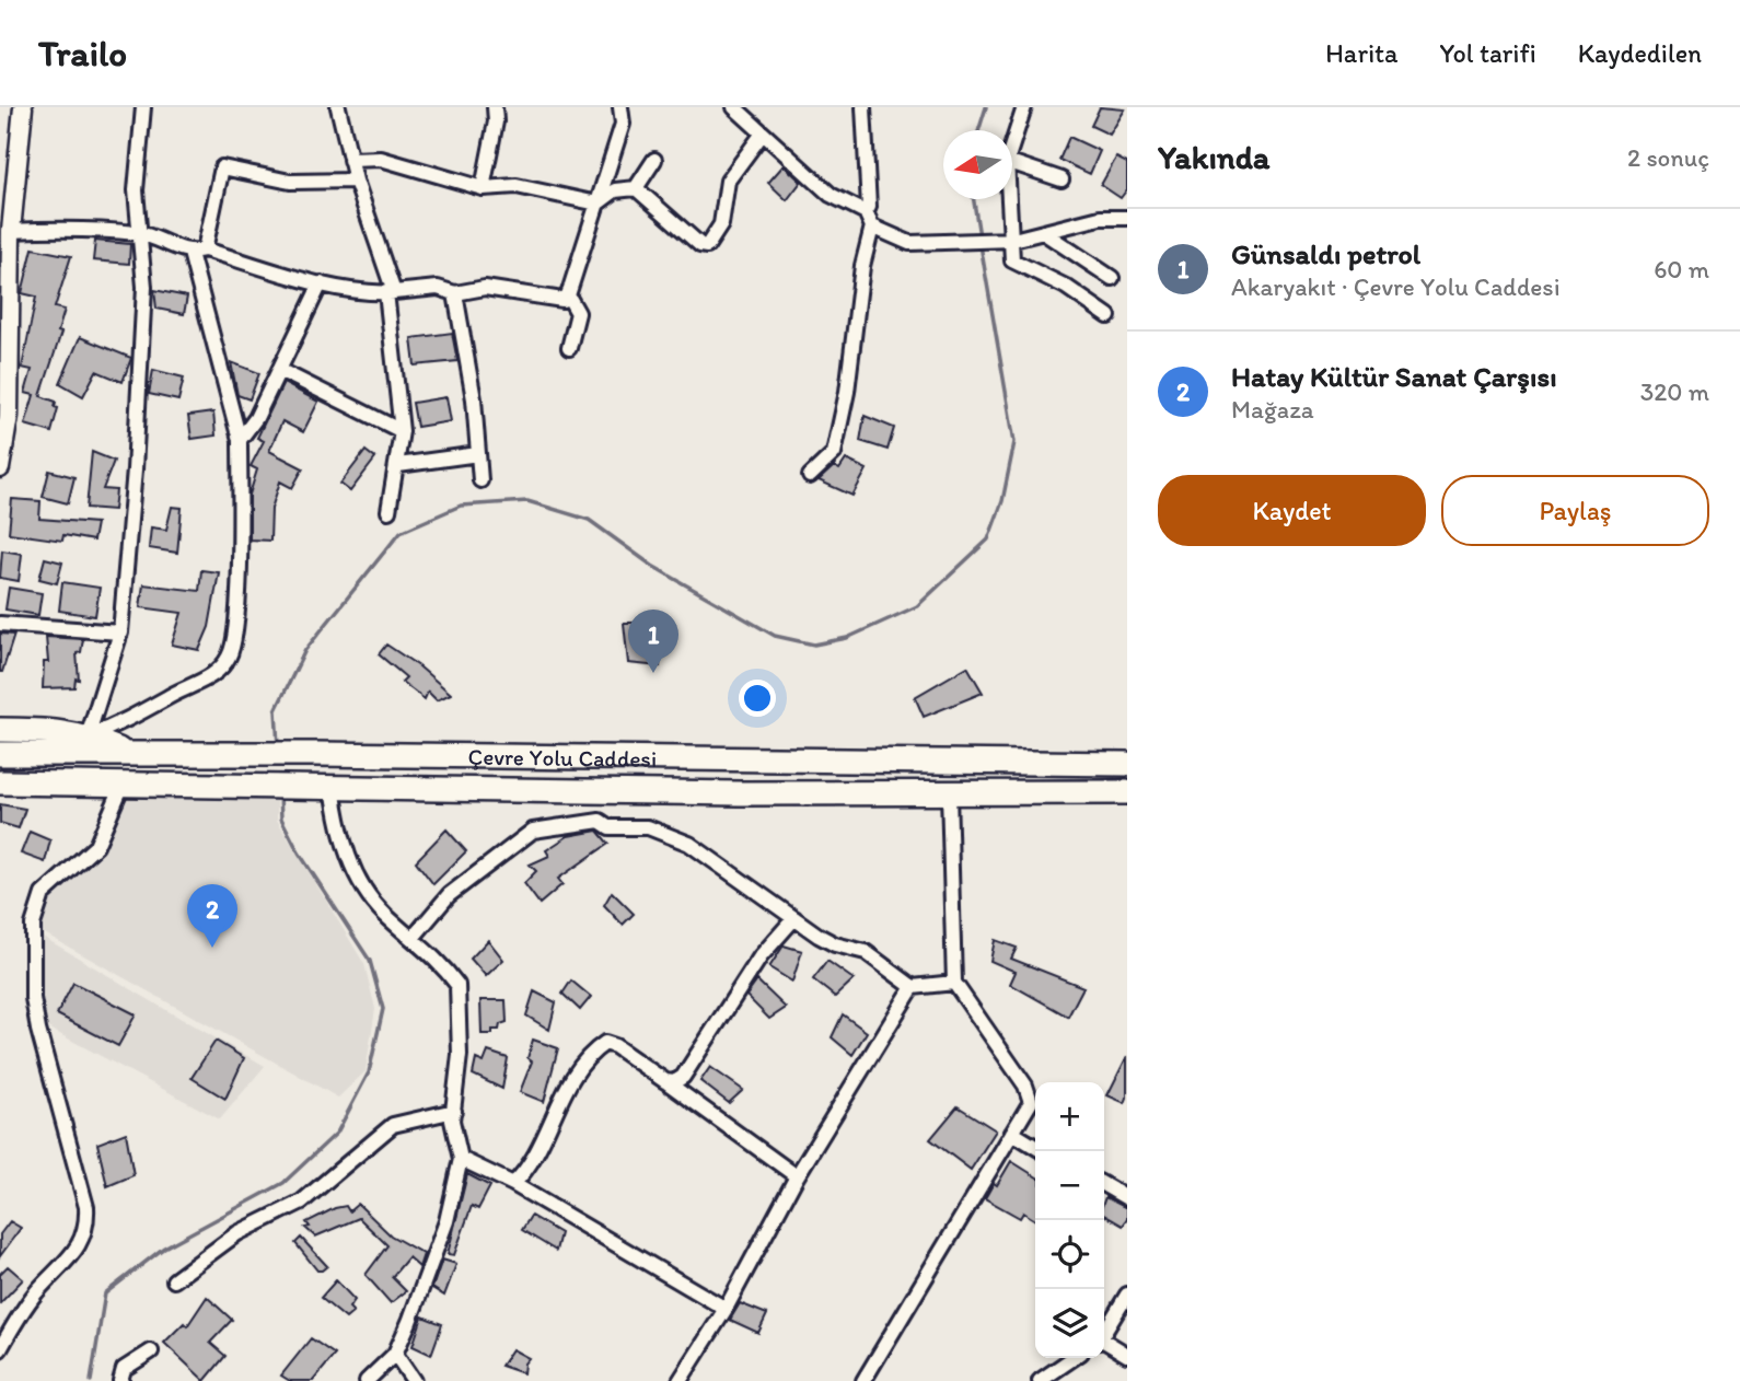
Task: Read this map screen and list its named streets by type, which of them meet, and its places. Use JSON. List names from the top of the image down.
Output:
{
  "streets": {
    "highway": ["Çevre Yolu Caddesi"]
  },
  "north": "left",
  "page": {
    "header": "Trailo",
    "nav": ["Harita", "Yol tarifi", "Kaydedilen"],
    "heading": ["Yakında", "2 sonuç"],
    "list": [
      {
        "mark": "1",
        "name": "Günsaldı petrol",
        "note": "Akaryakıt · Çevre Yolu Caddesi",
        "value": "60 m"
      },
      {
        "mark": "2",
        "name": "Hatay Kültür Sanat Çarşısı",
        "note": "Mağaza",
        "value": "320 m"
      }
    ],
    "buttons": ["Kaydet", "Paylaş"],
    "pins": ["1", "2"],
    "map_buttons": ["+", "−"]
  }
}
